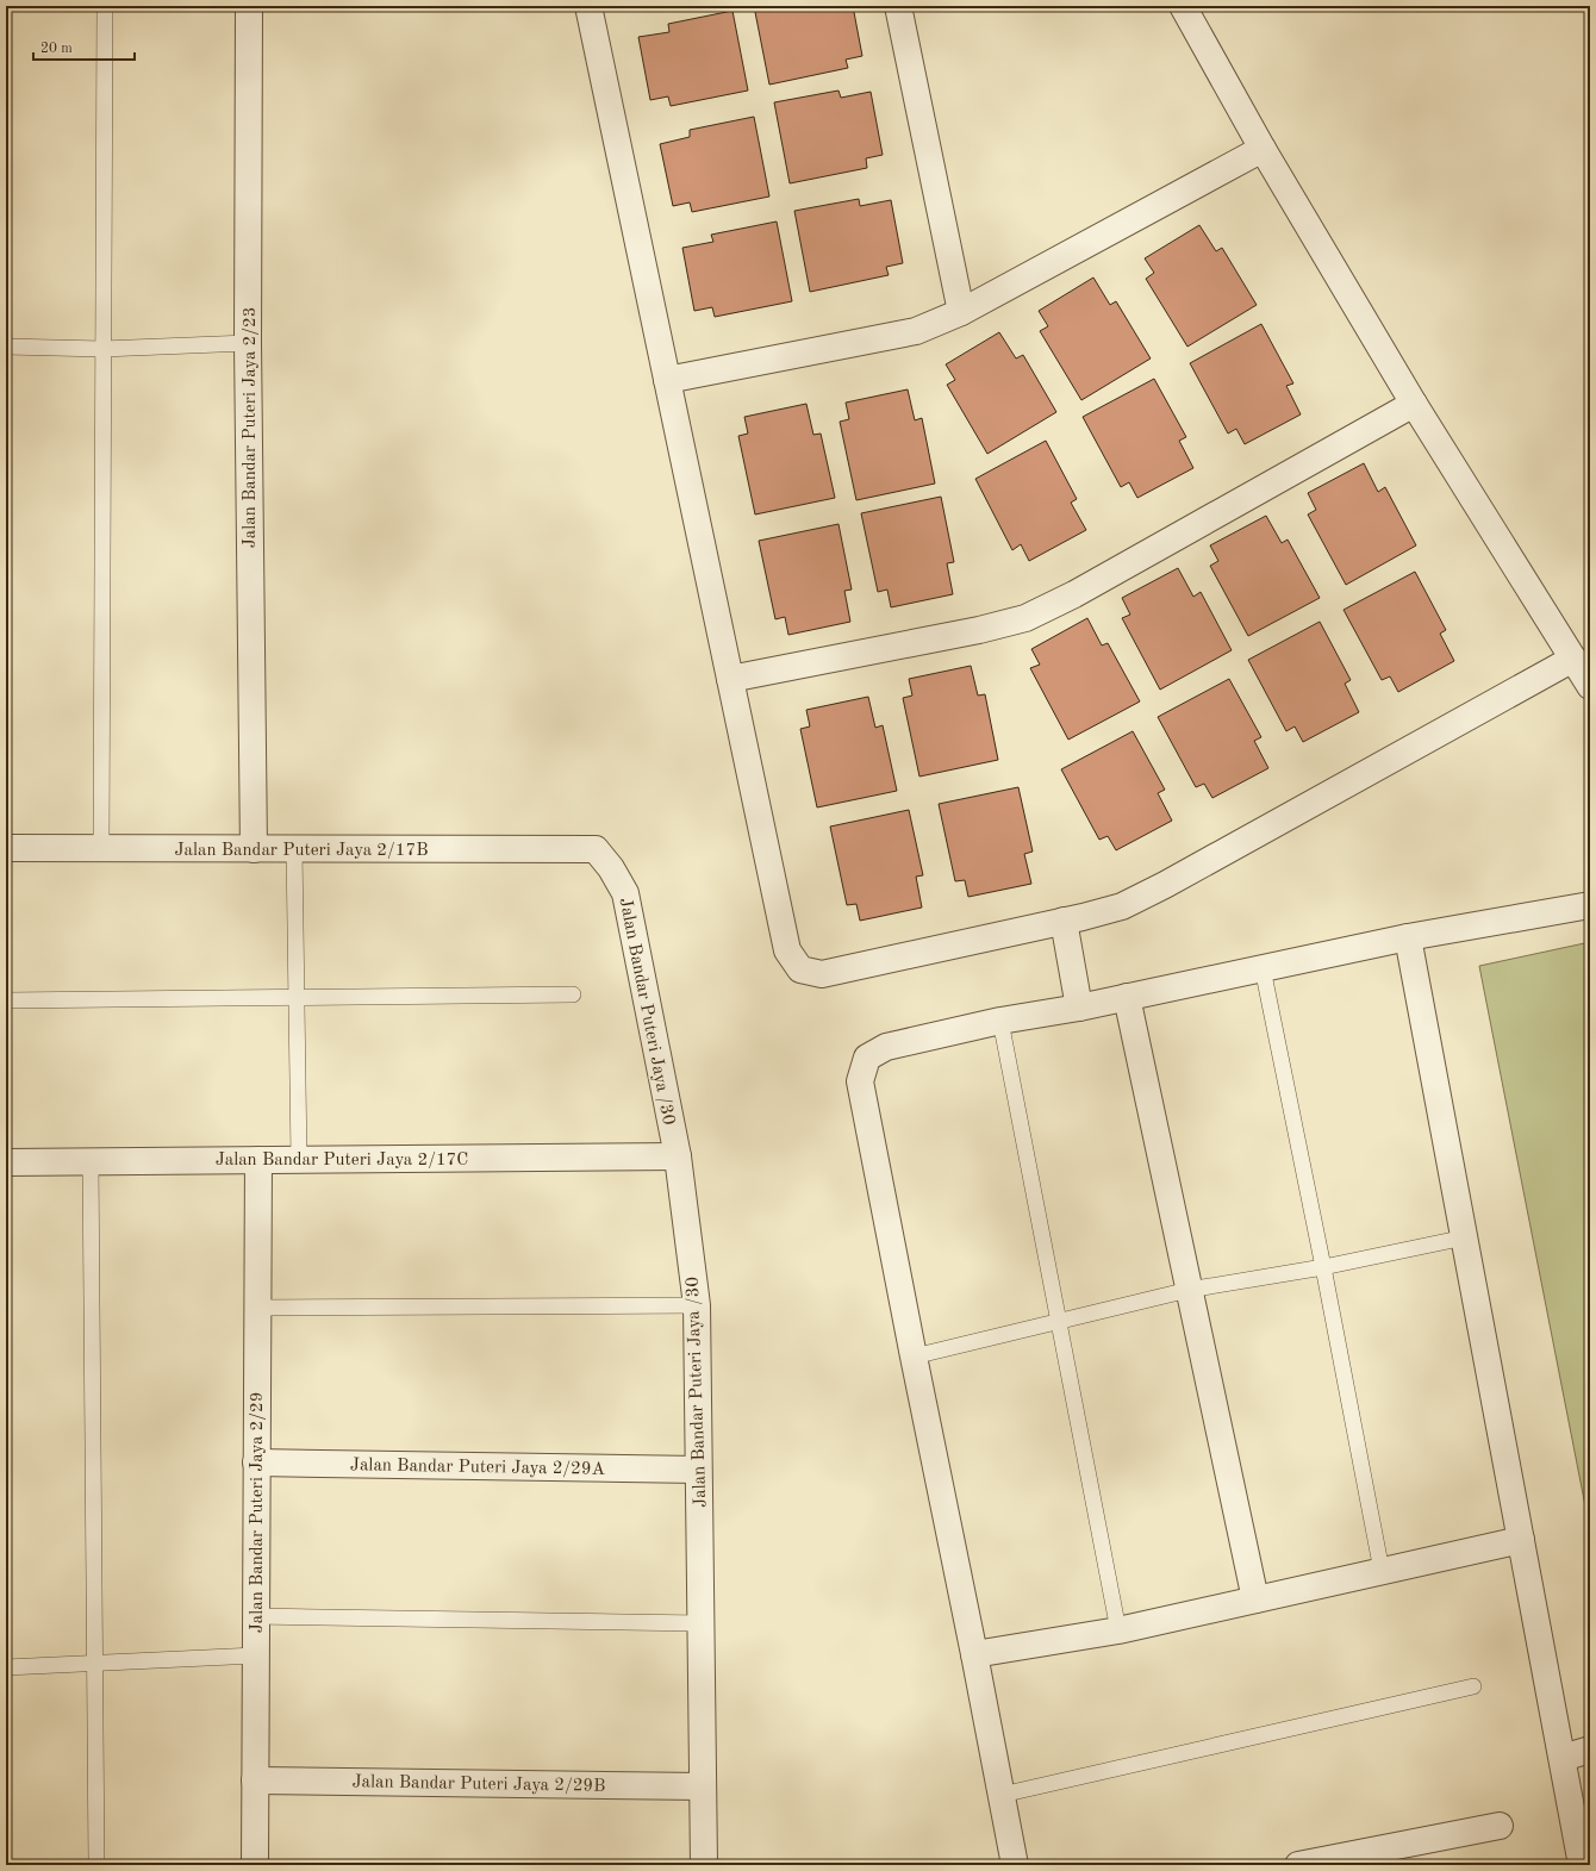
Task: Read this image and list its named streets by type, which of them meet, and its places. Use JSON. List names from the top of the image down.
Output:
{
  "streets": {
    "street": [
      "Jalan Bandar Puteri Jaya 2/23",
      "Jalan Bandar Puteri Jaya 2/17B",
      "Jalan Bandar Puteri Jaya /30",
      "Jalan Bandar Puteri Jaya 2/17C",
      "Jalan Bandar Puteri Jaya 2/29A",
      "Jalan Bandar Puteri Jaya 2/29",
      "Jalan Bandar Puteri Jaya 2/29B"
    ]
  },
  "crossings": [
    ["Jalan Bandar Puteri Jaya 2/23", "Jalan Bandar Puteri Jaya 2/17B"],
    ["Jalan Bandar Puteri Jaya 2/17B", "Jalan Bandar Puteri Jaya /30"],
    ["Jalan Bandar Puteri Jaya /30", "Jalan Bandar Puteri Jaya 2/17C"],
    ["Jalan Bandar Puteri Jaya /30", "Jalan Bandar Puteri Jaya 2/29A"],
    ["Jalan Bandar Puteri Jaya /30", "Jalan Bandar Puteri Jaya 2/29B"],
    ["Jalan Bandar Puteri Jaya 2/17C", "Jalan Bandar Puteri Jaya 2/29"],
    ["Jalan Bandar Puteri Jaya 2/29A", "Jalan Bandar Puteri Jaya 2/29"],
    ["Jalan Bandar Puteri Jaya 2/29", "Jalan Bandar Puteri Jaya 2/29B"]
  ],
  "scale_bar": "20 m"
}
